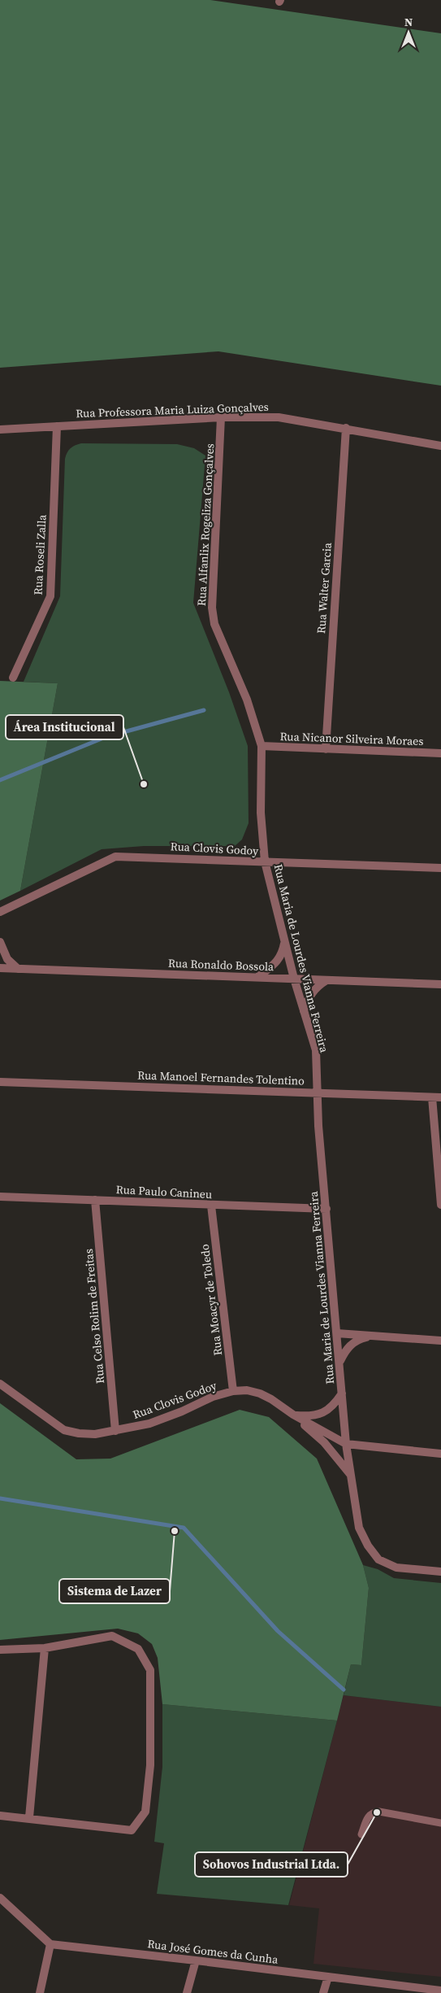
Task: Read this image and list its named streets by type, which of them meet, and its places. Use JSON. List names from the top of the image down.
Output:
{
  "streets": {
    "street": [
      "Rua Professora Maria Luiza Gonçalves",
      "Rua Alfanlix Rogeliza Gonçalves",
      "Rua Roseli Zalla",
      "Rua Walter Garcia",
      "Rua Nicanor Silveira Moraes",
      "Rua Clovis Godoy",
      "Rua Maria de Lourdes Vianna Ferreira",
      "Rua Ronaldo Bossola",
      "Rua Manoel Fernandes Tolentino",
      "Rua Paulo Canineu",
      "Rua Moacyr de Toledo",
      "Rua Celso Rolim de Freitas",
      "Rua José Gomes da Cunha"
    ]
  },
  "crossings": [
    ["Rua Professora Maria Luiza Gonçalves", "Rua Alfanlix Rogeliza Gonçalves"],
    ["Rua Professora Maria Luiza Gonçalves", "Rua Roseli Zalla"],
    ["Rua Professora Maria Luiza Gonçalves", "Rua Walter Garcia"],
    ["Rua Alfanlix Rogeliza Gonçalves", "Rua Maria de Lourdes Vianna Ferreira"],
    ["Rua Walter Garcia", "Rua Nicanor Silveira Moraes"],
    ["Rua Nicanor Silveira Moraes", "Rua Maria de Lourdes Vianna Ferreira"],
    ["Rua Clovis Godoy", "Rua Maria de Lourdes Vianna Ferreira"],
    ["Rua Clovis Godoy", "Rua Moacyr de Toledo"],
    ["Rua Clovis Godoy", "Rua Celso Rolim de Freitas"],
    ["Rua Maria de Lourdes Vianna Ferreira", "Rua Ronaldo Bossola"],
    ["Rua Maria de Lourdes Vianna Ferreira", "Rua Manoel Fernandes Tolentino"],
    ["Rua Maria de Lourdes Vianna Ferreira", "Rua Paulo Canineu"],
    ["Rua Paulo Canineu", "Rua Moacyr de Toledo"],
    ["Rua Paulo Canineu", "Rua Celso Rolim de Freitas"]
  ],
  "places": ["Área Institucional", "Sistema de Lazer", "Sohovos Industrial Ltda."],
  "north": "top"
}
